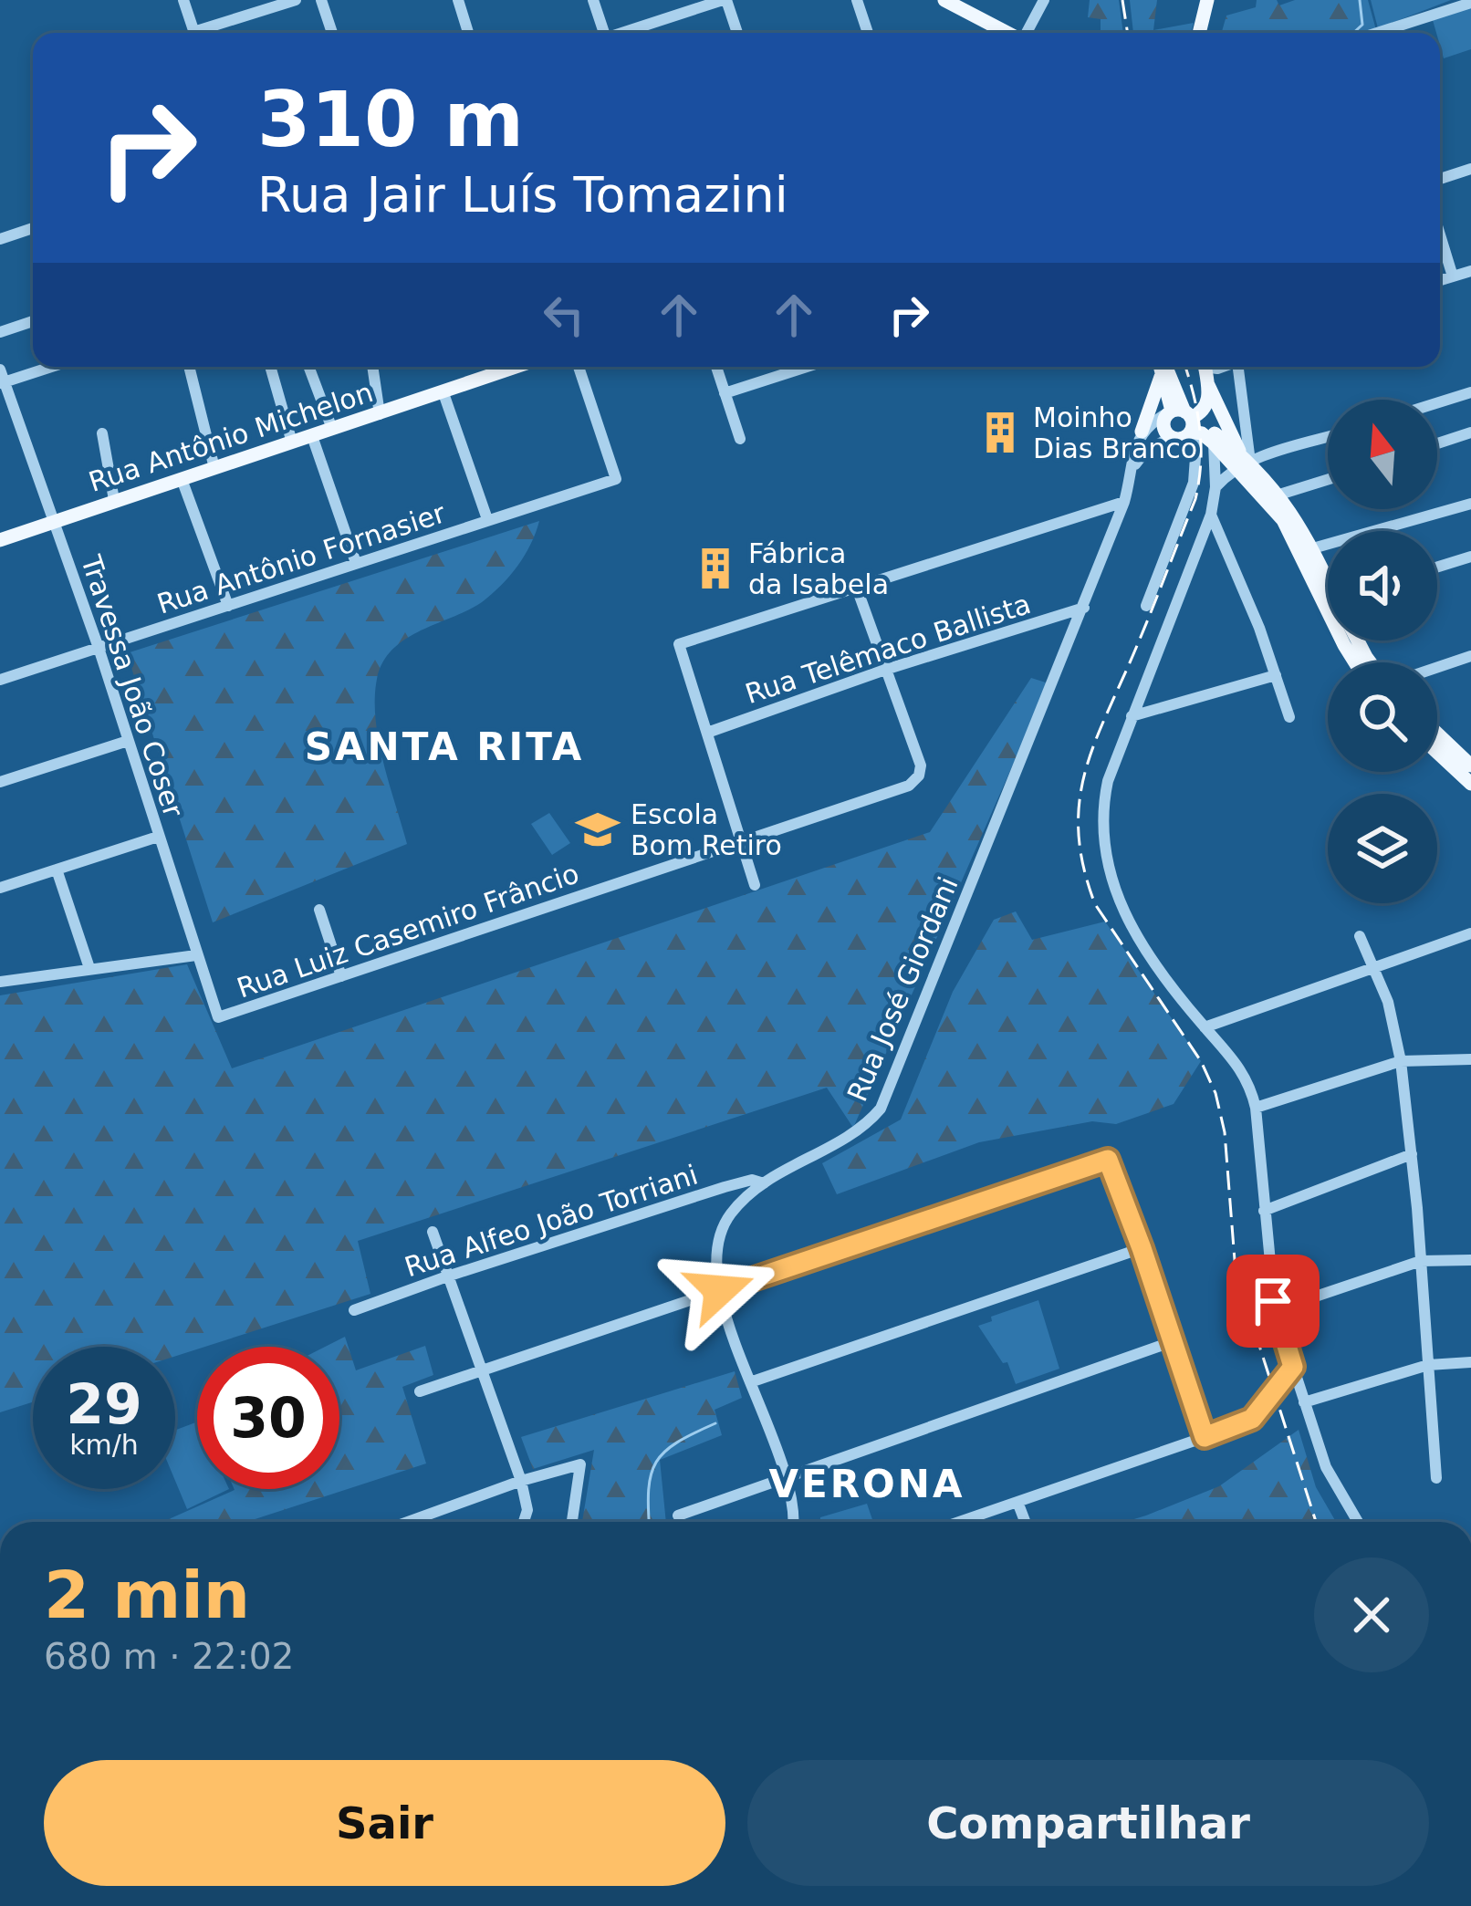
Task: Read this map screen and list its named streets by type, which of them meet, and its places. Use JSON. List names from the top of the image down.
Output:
{
  "streets": {
    "main road": ["Rua Antônio Michelon"],
    "street": [
      "Rua Antônio Fornasier",
      "Rua Telêmaco Ballista",
      "Travessa João Coser",
      "Rua Luiz Casemiro Frâncio",
      "Rua José Giordani",
      "Rua Alfeo João Torriani"
    ]
  },
  "crossings": [
    ["Rua Antônio Michelon", "Travessa João Coser"],
    ["Rua Antônio Fornasier", "Travessa João Coser"],
    ["Rua Telêmaco Ballista", "Rua Luiz Casemiro Frâncio"],
    ["Rua Telêmaco Ballista", "Rua José Giordani"],
    ["Travessa João Coser", "Rua Luiz Casemiro Frâncio"],
    ["Rua José Giordani", "Rua Alfeo João Torriani"]
  ],
  "districts": ["SANTA RITA", "VERONA"],
  "places": {
    "building": ["Moinho Dias Branco", "Fábrica da Isabela"],
    "school or university": ["Escola Bom Retiro"]
  },
  "north": "top",
  "page": {
    "turn": ["310 m", "Rua Jair Luís Tomazini"],
    "speed": "29 km/h",
    "limit": "30",
    "heading": ["2 min", "680 m · 22:02"],
    "buttons": ["Sair", "Compartilhar"]
  }
}
